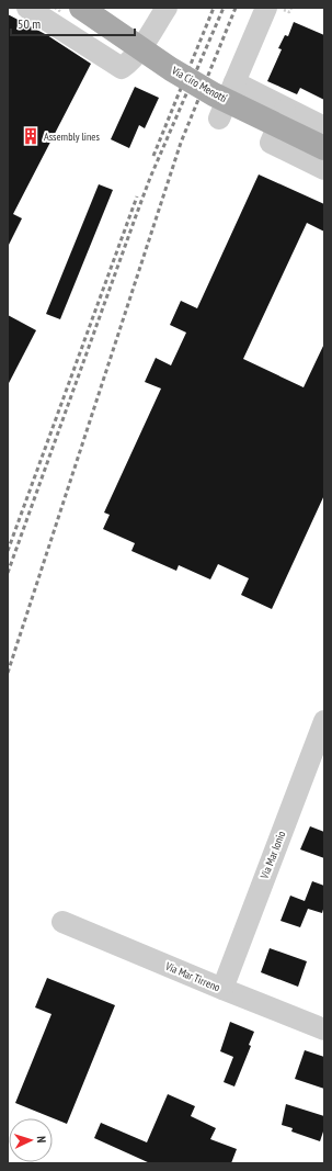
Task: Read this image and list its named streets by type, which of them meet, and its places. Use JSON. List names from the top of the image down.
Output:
{
  "streets": {
    "main road": ["Via Ciro Menotti"],
    "street": ["Via Mar Ionio", "Via Mar Tirreno"]
  },
  "crossings": [
    ["Via Mar Ionio", "Via Mar Tirreno"]
  ],
  "places": {
    "building": ["Assembly lines"]
  },
  "scale_bar": "50 m",
  "north": "right"
}
